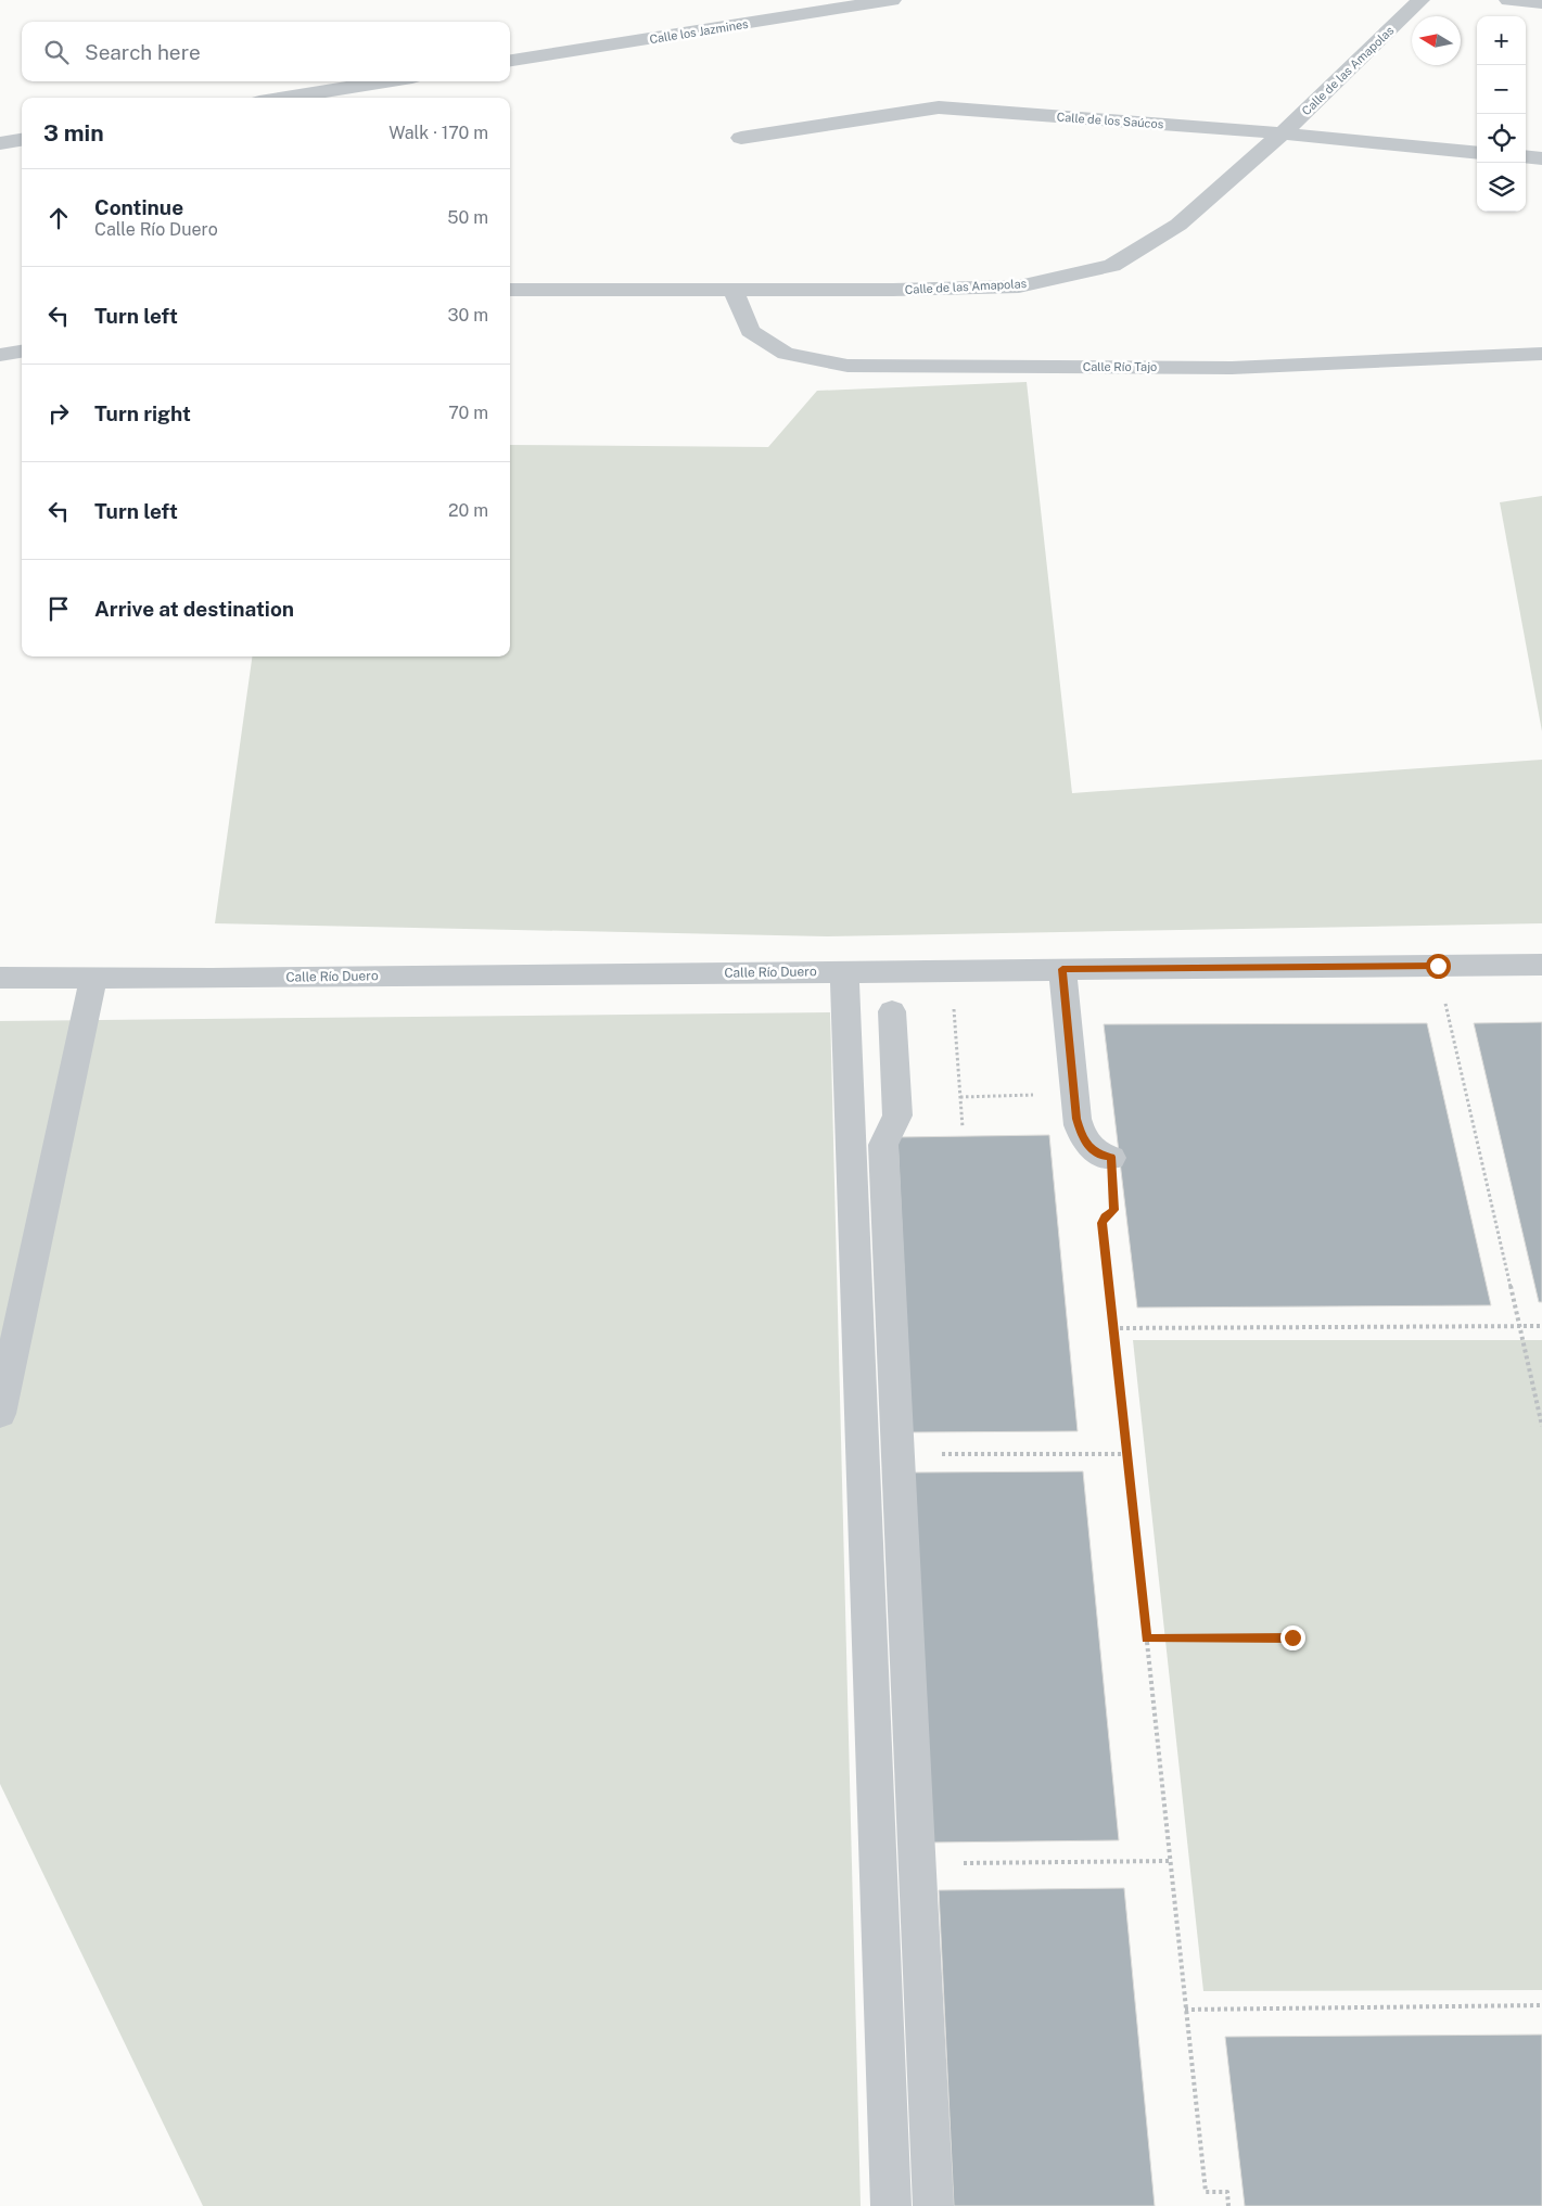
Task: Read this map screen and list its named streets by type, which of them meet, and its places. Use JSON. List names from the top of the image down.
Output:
{
  "streets": {
    "street": [
      "Calle los Jazmines",
      "Calle de las Amapolas",
      "Calle de los Saúcos",
      "Calle Río Tajo",
      "Calle Río Duero"
    ]
  },
  "crossings": [
    ["Calle de las Amapolas", "Calle de los Saúcos"],
    ["Calle de las Amapolas", "Calle Río Tajo"]
  ],
  "north": "left",
  "page": {
    "map_buttons": ["+", "−"],
    "search": "Search here",
    "heading": ["3 min", "Walk · 170 m"],
    "list": [
      ["Continue", "Calle Río Duero", "50 m"],
      ["Turn left", "30 m"],
      ["Turn right", "70 m"],
      ["Turn left", "20 m"],
      "Arrive at destination"
    ]
  }
}
